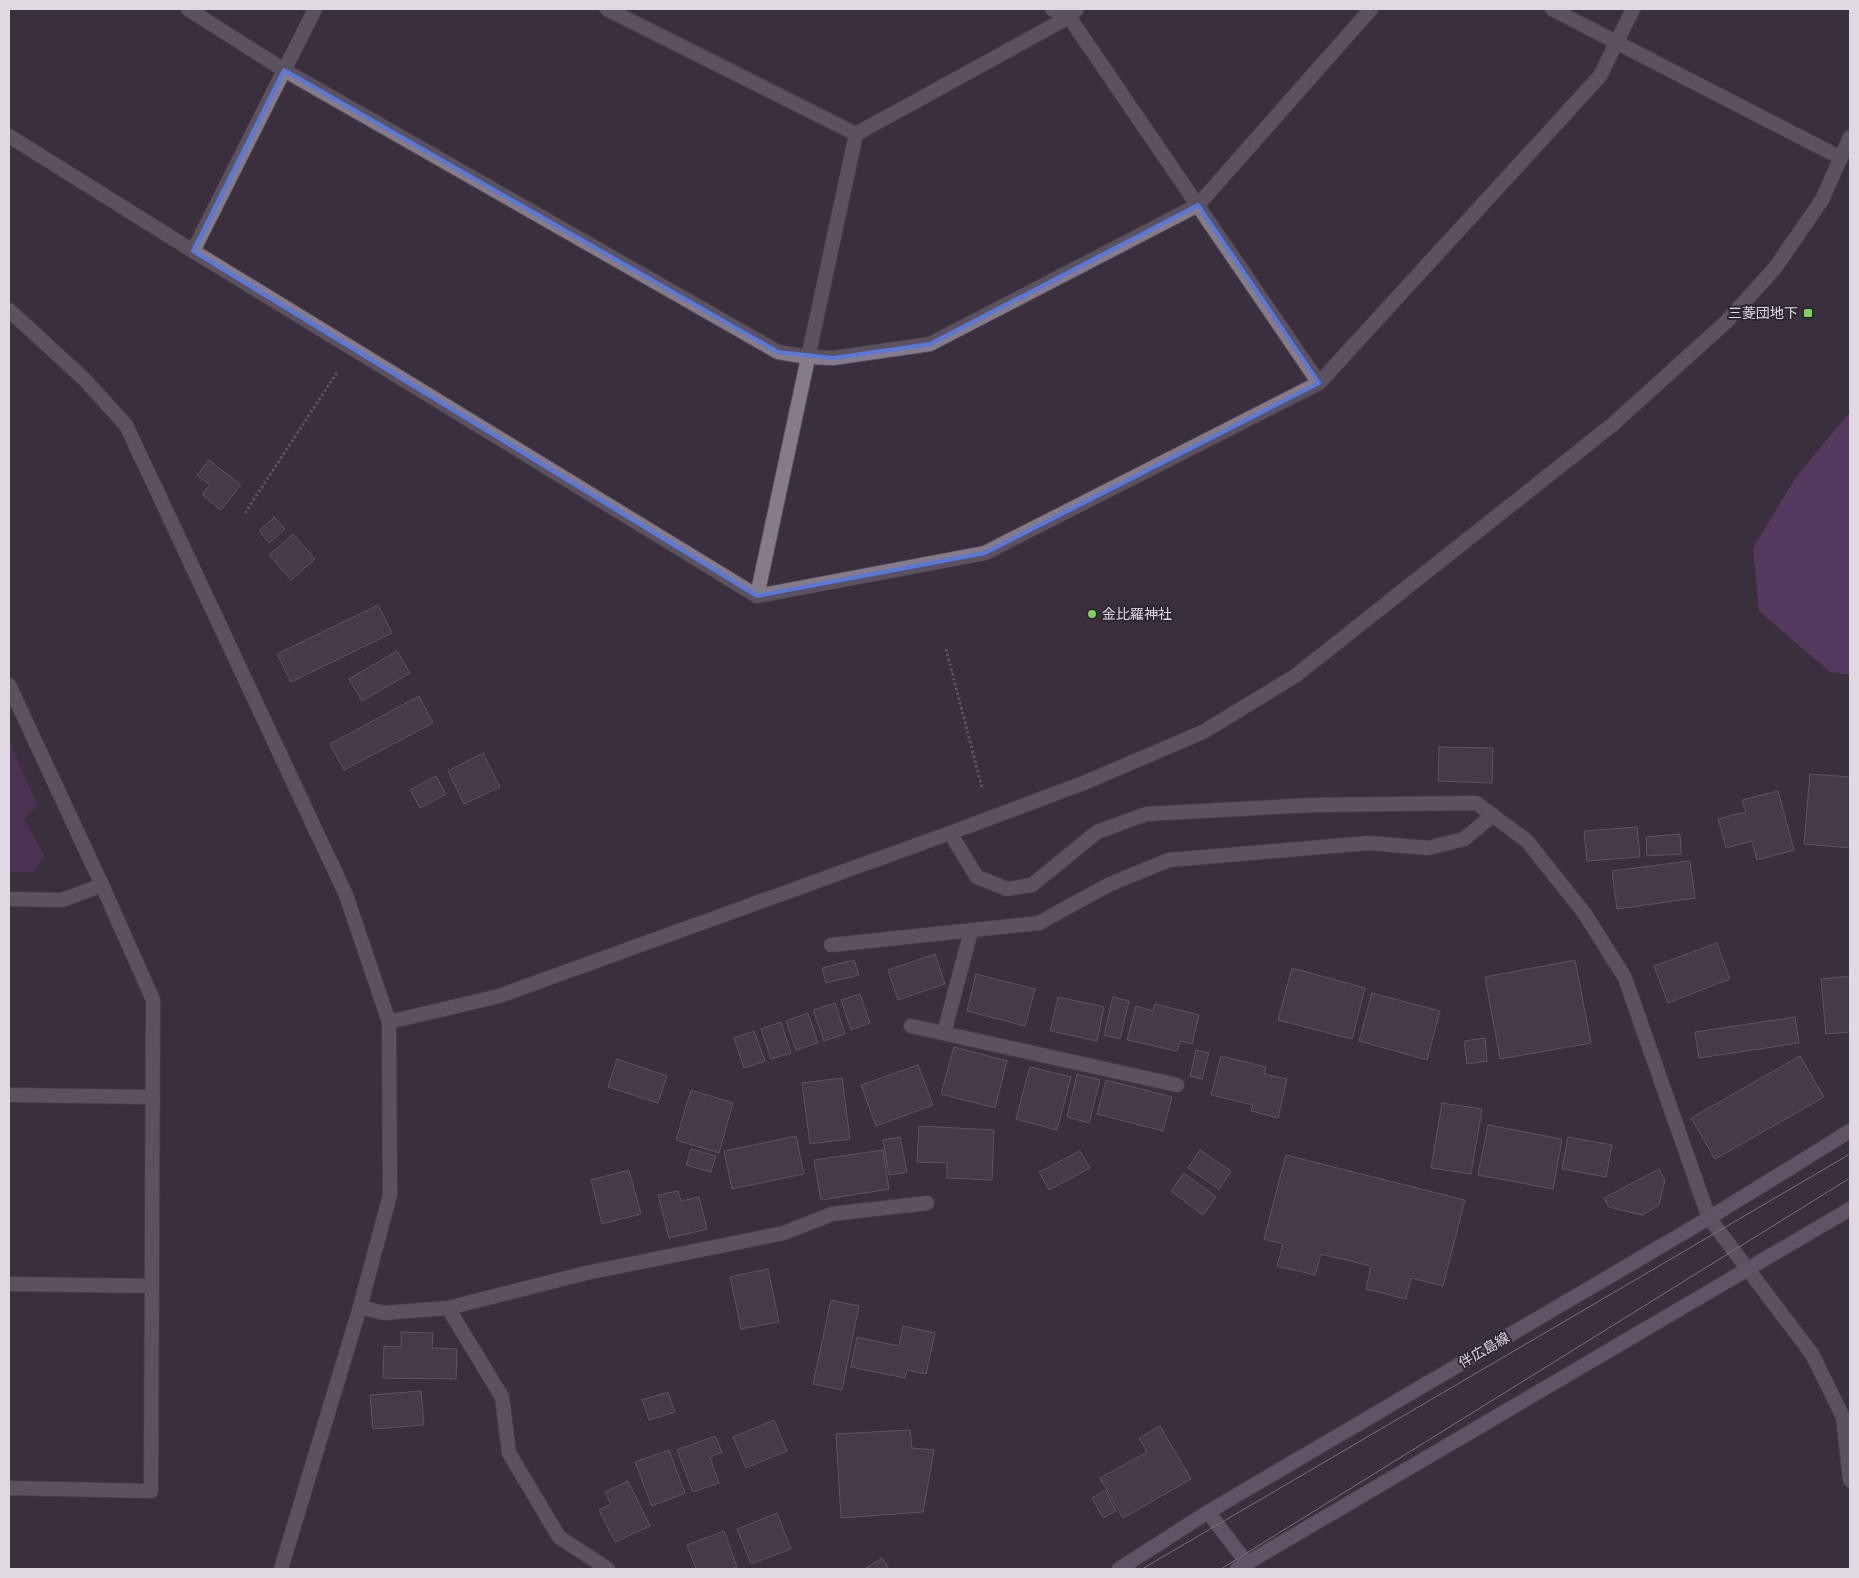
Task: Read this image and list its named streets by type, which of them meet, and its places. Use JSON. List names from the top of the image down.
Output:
{
  "streets": {
    "main road": ["伴広島線"]
  },
  "places": {
    "transit": ["三菱団地下"],
    "other": ["金比羅神社"]
  }
}
